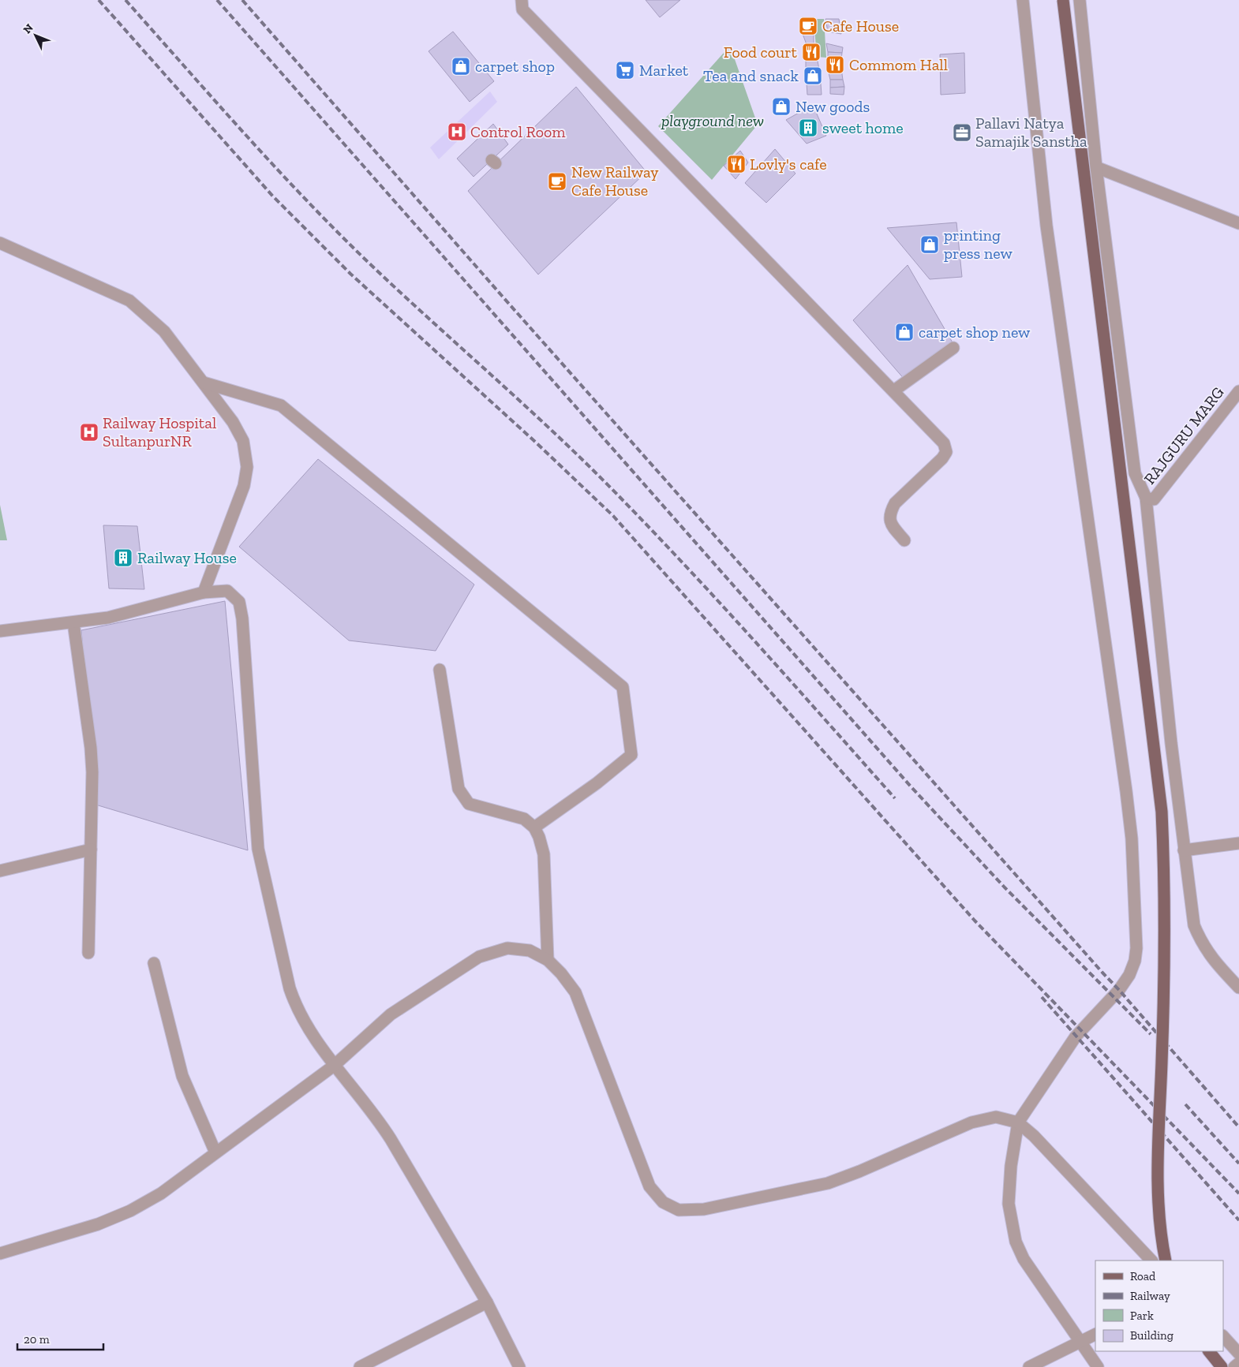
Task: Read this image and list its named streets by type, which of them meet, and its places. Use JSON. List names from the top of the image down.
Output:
{
  "streets": {
    "street": ["RAJGURU MARG"]
  },
  "parks": ["playground new"],
  "places": {
    "cafe": ["Cafe House", "New Railway Cafe House"],
    "restaurant": ["Food court", "Commom Hall", "Lovly's cafe"],
    "shop": [
      "carpet shop",
      "Tea and snack",
      "New goods",
      "printing press new",
      "carpet shop new"
    ],
    "supermarket": ["Market"],
    "building": ["sweet home", "Railway House"],
    "hospital": ["Control Room", "Railway Hospital SultanpurNR"],
    "office": ["Pallavi Natya Samajik Sanstha"]
  },
  "legend": [
    "Road",
    "Railway",
    "Park",
    "Building"
  ],
  "scale_bar": "20 m",
  "north": "top left"
}
